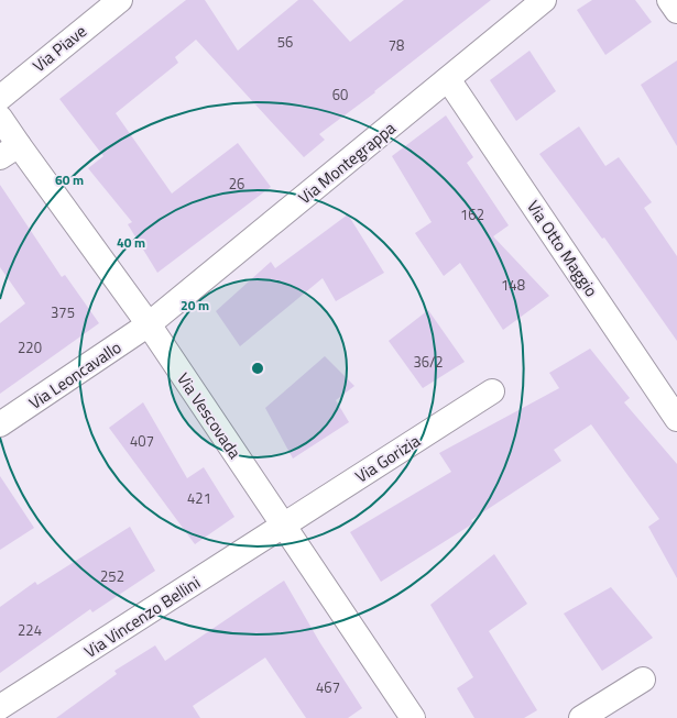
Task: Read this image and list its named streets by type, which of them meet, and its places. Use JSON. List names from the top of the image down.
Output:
{
  "streets": {
    "street": [
      "Via Piave",
      "Via Montegrappa",
      "Via Otto Maggio",
      "Via Leoncavallo",
      "Via Vescovada",
      "Via Gorizia",
      "Via Vincenzo Bellini"
    ]
  },
  "crossings": [
    ["Via Montegrappa", "Via Otto Maggio"],
    ["Via Montegrappa", "Via Leoncavallo"],
    ["Via Montegrappa", "Via Vescovada"],
    ["Via Leoncavallo", "Via Vescovada"],
    ["Via Vescovada", "Via Gorizia"],
    ["Via Vescovada", "Via Vincenzo Bellini"],
    ["Via Gorizia", "Via Vincenzo Bellini"]
  ],
  "house_numbers": [
    "56",
    "78",
    "60",
    "26",
    "162",
    "148",
    "375",
    "220",
    "36/2",
    "407",
    "421",
    "252",
    "224",
    "467"
  ],
  "rings": ["60 m", "40 m", "20 m"]
}
